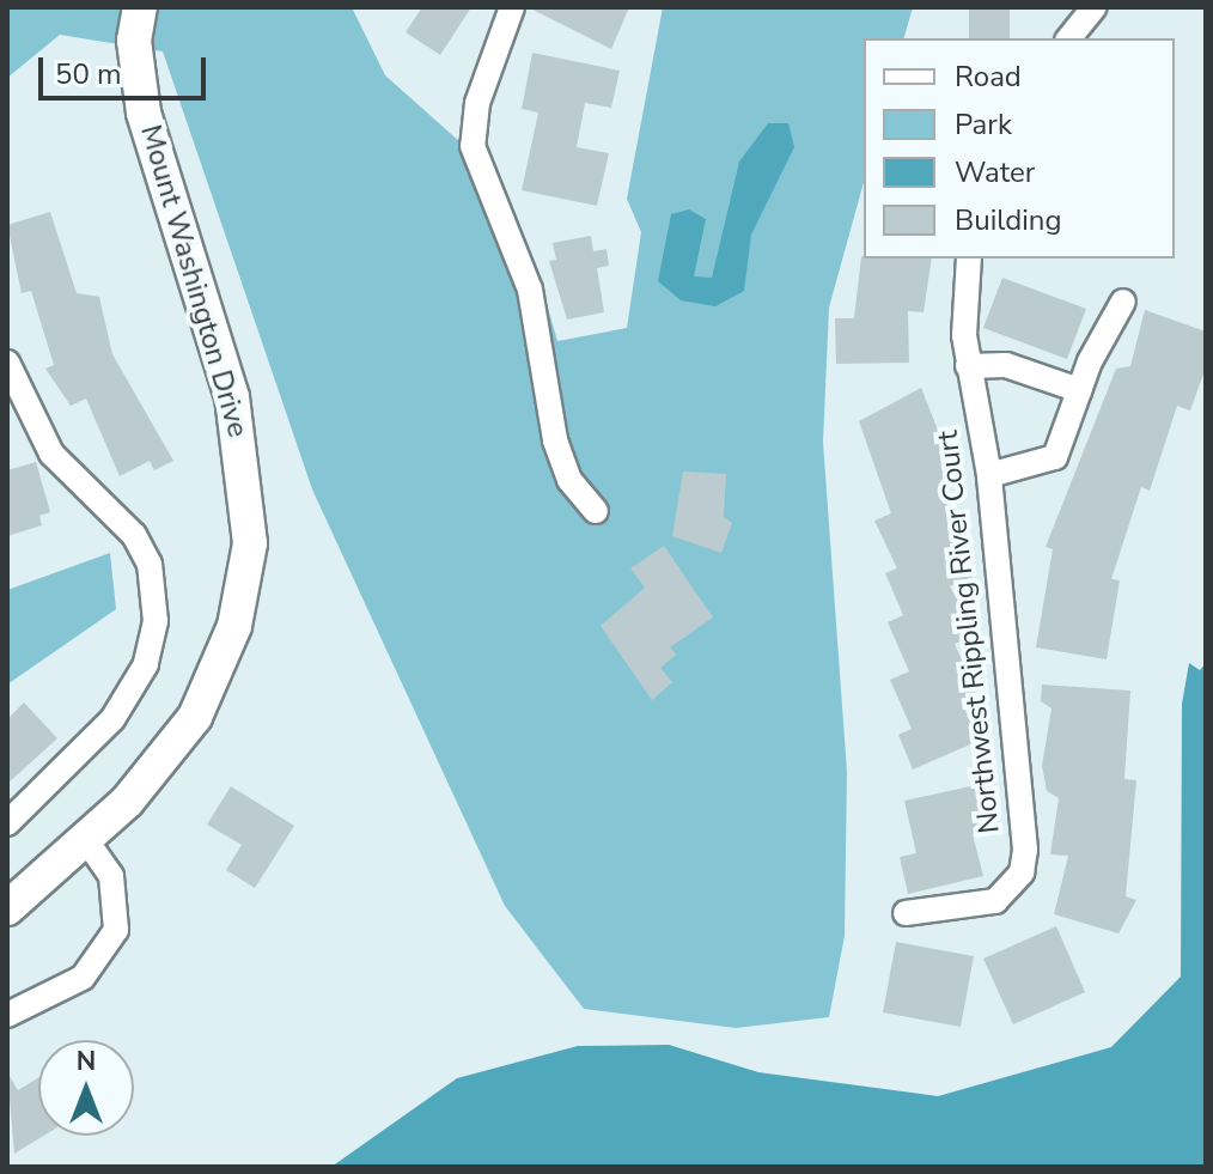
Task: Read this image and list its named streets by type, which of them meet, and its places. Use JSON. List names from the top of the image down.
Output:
{
  "streets": {
    "main road": ["Mount Washington Drive"],
    "street": ["Northwest Rippling River Court"]
  },
  "legend": [
    "Road",
    "Park",
    "Water",
    "Building"
  ],
  "scale_bar": "50 m",
  "north": "top"
}
